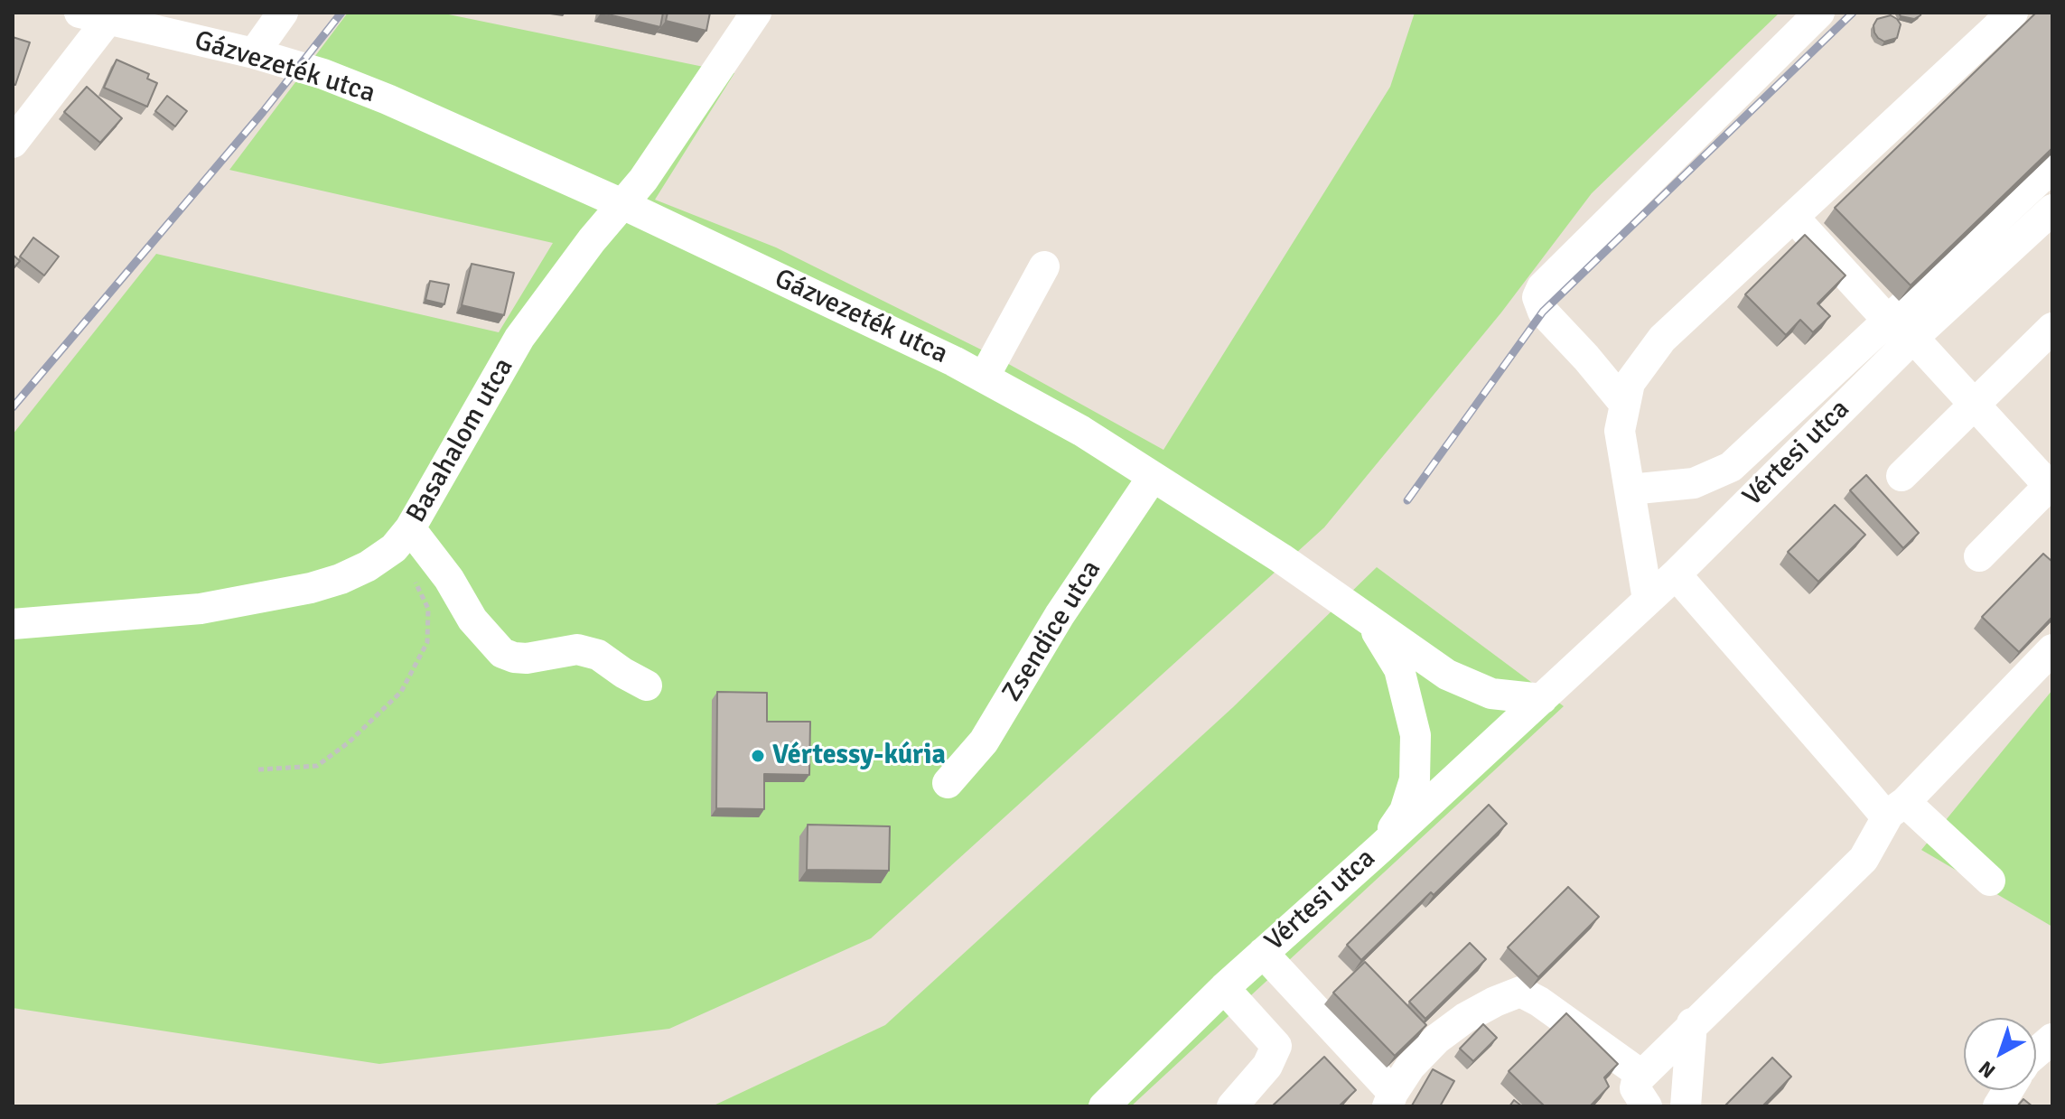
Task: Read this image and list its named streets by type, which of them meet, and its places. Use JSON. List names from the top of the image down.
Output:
{
  "streets": {
    "street": [
      "Gázvezeték utca",
      "Basahalom utca",
      "Vértesi utca",
      "Zsendice utca"
    ]
  },
  "crossings": [
    ["Gázvezeték utca", "Basahalom utca"],
    ["Gázvezeték utca", "Vértesi utca"],
    ["Gázvezeték utca", "Zsendice utca"]
  ],
  "places": ["Vértessy-kúria"],
  "north": "bottom left"
}
